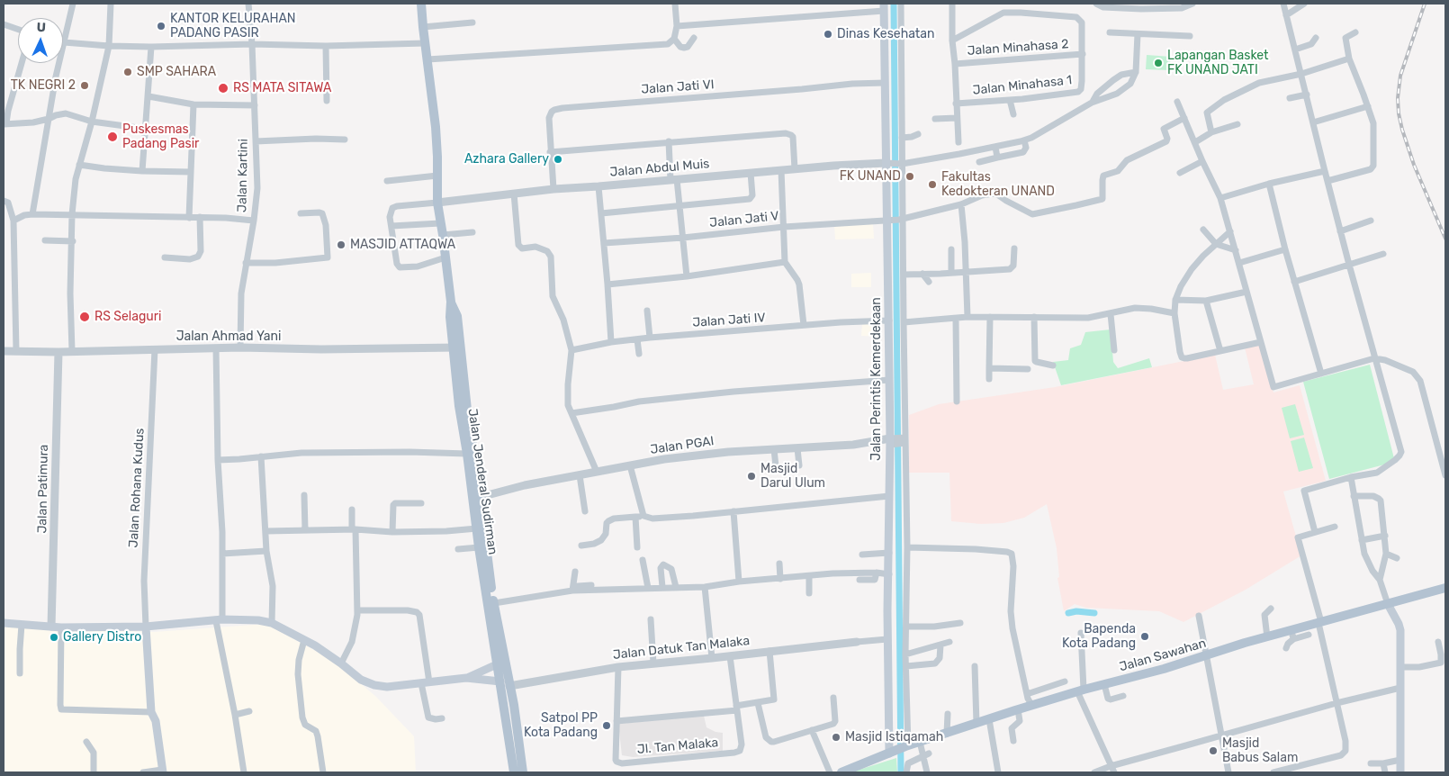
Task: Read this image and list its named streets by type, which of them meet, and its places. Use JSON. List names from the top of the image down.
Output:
{
  "streets": {
    "main road": ["Jalan Perintis Kemerdekaan", "Jalan Jenderal Sudirman", "Jalan Sawahan"],
    "street": [
      "Jalan Minahasa 2",
      "Jalan Minahasa 1",
      "Jalan Jati VI",
      "Jalan Abdul Muis",
      "Jalan Kartini",
      "Jalan Jati V",
      "Jalan Jati IV",
      "Jalan Ahmad Yani",
      "Jalan PGAI",
      "Jalan Rohana Kudus",
      "Jalan Patimura",
      "Jalan Datuk Tan Malaka",
      "Jl. Tan Malaka"
    ]
  },
  "crossings": [
    ["Jalan Minahasa 2", "Jalan Minahasa 1"],
    ["Jalan Jati VI", "Jalan Abdul Muis"],
    ["Jalan Jati VI", "Jalan Perintis Kemerdekaan"],
    ["Jalan Abdul Muis", "Jalan Perintis Kemerdekaan"],
    ["Jalan Abdul Muis", "Jalan Jenderal Sudirman"],
    ["Jalan Kartini", "Jalan Ahmad Yani"],
    ["Jalan Jati V", "Jalan Perintis Kemerdekaan"],
    ["Jalan Jati IV", "Jalan Perintis Kemerdekaan"],
    ["Jalan Ahmad Yani", "Jalan Jenderal Sudirman"],
    ["Jalan Ahmad Yani", "Jalan Rohana Kudus"],
    ["Jalan Ahmad Yani", "Jalan Patimura"],
    ["Jalan Perintis Kemerdekaan", "Jalan PGAI"],
    ["Jalan Perintis Kemerdekaan", "Jalan Sawahan"],
    ["Jalan Datuk Tan Malaka", "Jl. Tan Malaka"]
  ],
  "places": [
    "KANTOR KELURAHAN PADANG PASIR",
    "Dinas Kesehatan",
    "Lapangan Basket FK UNAND JATI",
    "SMP SAHARA",
    "TK NEGRI 2",
    "RS MATA SITAWA",
    "Puskesmas Padang Pasir",
    "Azhara Gallery",
    "FK UNAND",
    "Fakultas Kedokteran UNAND",
    "MASJID ATTAQWA",
    "RS Selaguri",
    "Masjid Darul Ulum",
    "Bapenda Kota Padang",
    "Gallery Distro",
    "Satpol PP Kota Padang",
    "Masjid Istiqamah",
    "Masjid Babus Salam"
  ],
  "north": "top"
}
